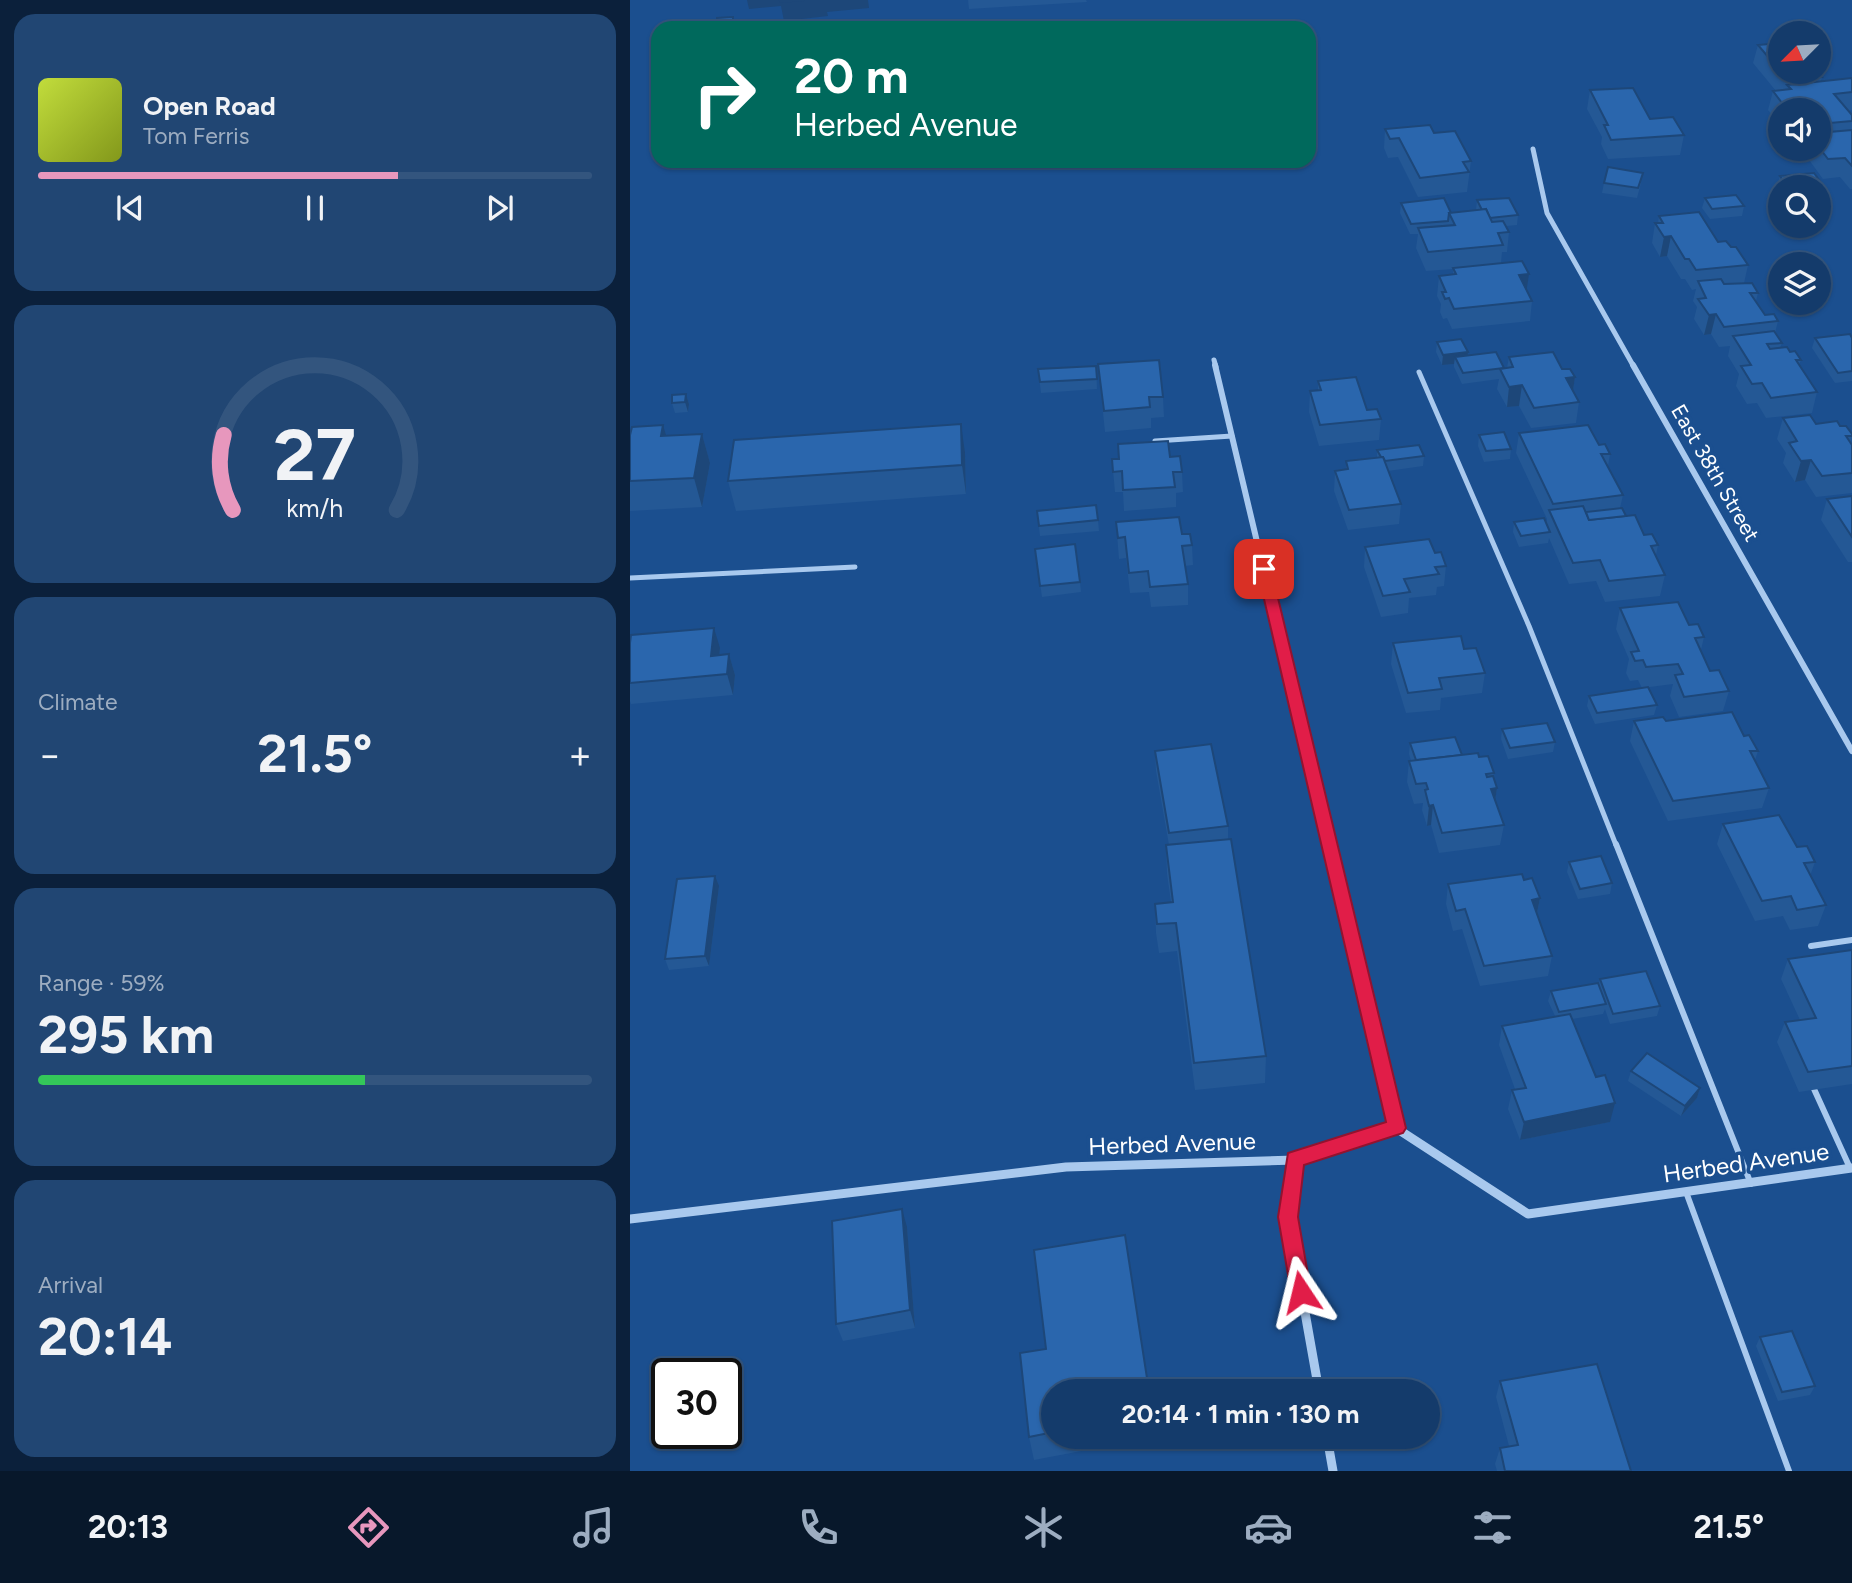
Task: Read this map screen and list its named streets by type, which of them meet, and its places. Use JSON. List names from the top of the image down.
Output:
{
  "streets": {
    "street": ["East 38th Street", "Herbed Avenue"]
  },
  "north": "bottom left",
  "page": {
    "turn": ["20 m", "Herbed Avenue"],
    "song": ["Open Road", "Tom Ferris"],
    "tile": [
      "Climate",
      ["Range · 59%", "295 km"],
      ["Arrival", "20:14"]
    ],
    "heat": ["−", "21.5°", "+"],
    "limit": "30",
    "trip": "20:14 · 1 min · 130 m",
    "tabs": ["20:13", "21.5°"],
    "gauge": ["27", "km/h"]
  }
}
